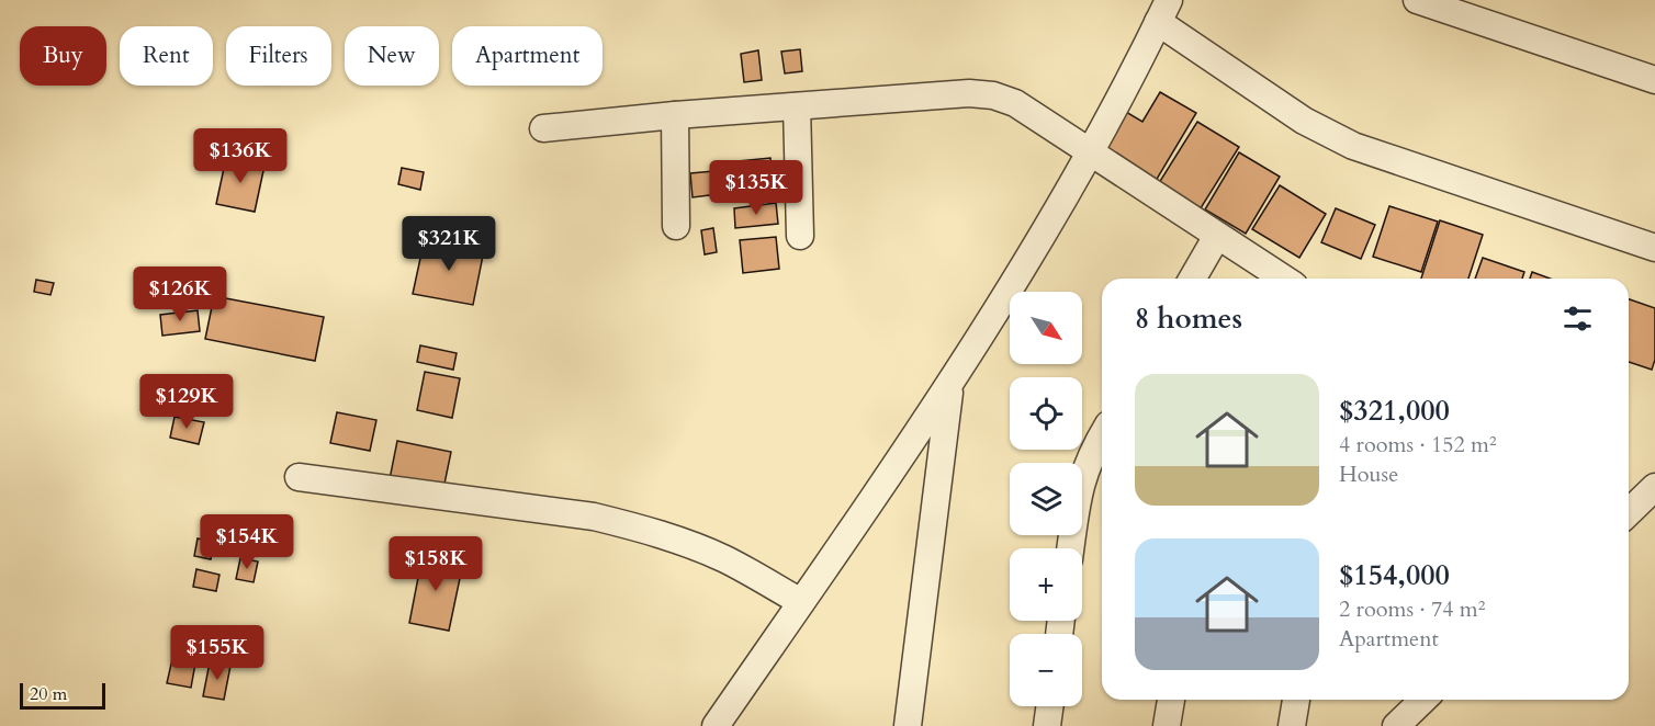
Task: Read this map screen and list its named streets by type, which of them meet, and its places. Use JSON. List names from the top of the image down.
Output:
{
  "scale_bar": "20 m",
  "north": "bottom right",
  "page": {
    "chip": [
      "Buy",
      "Rent",
      "Filters",
      "New",
      "Apartment"
    ],
    "price": [
      "$136K",
      "$135K",
      "$321K",
      "$126K",
      "$129K",
      "$154K",
      "$158K",
      "$155K"
    ],
    "heading": "8 homes",
    "map_buttons": ["+", "−"],
    "list": [
      {
        "name": "$321,000",
        "note": "4 rooms · 152 m² · House"
      },
      {
        "name": "$154,000",
        "note": "2 rooms · 74 m² · Apartment"
      }
    ],
    "scale": "20 m"
  }
}
